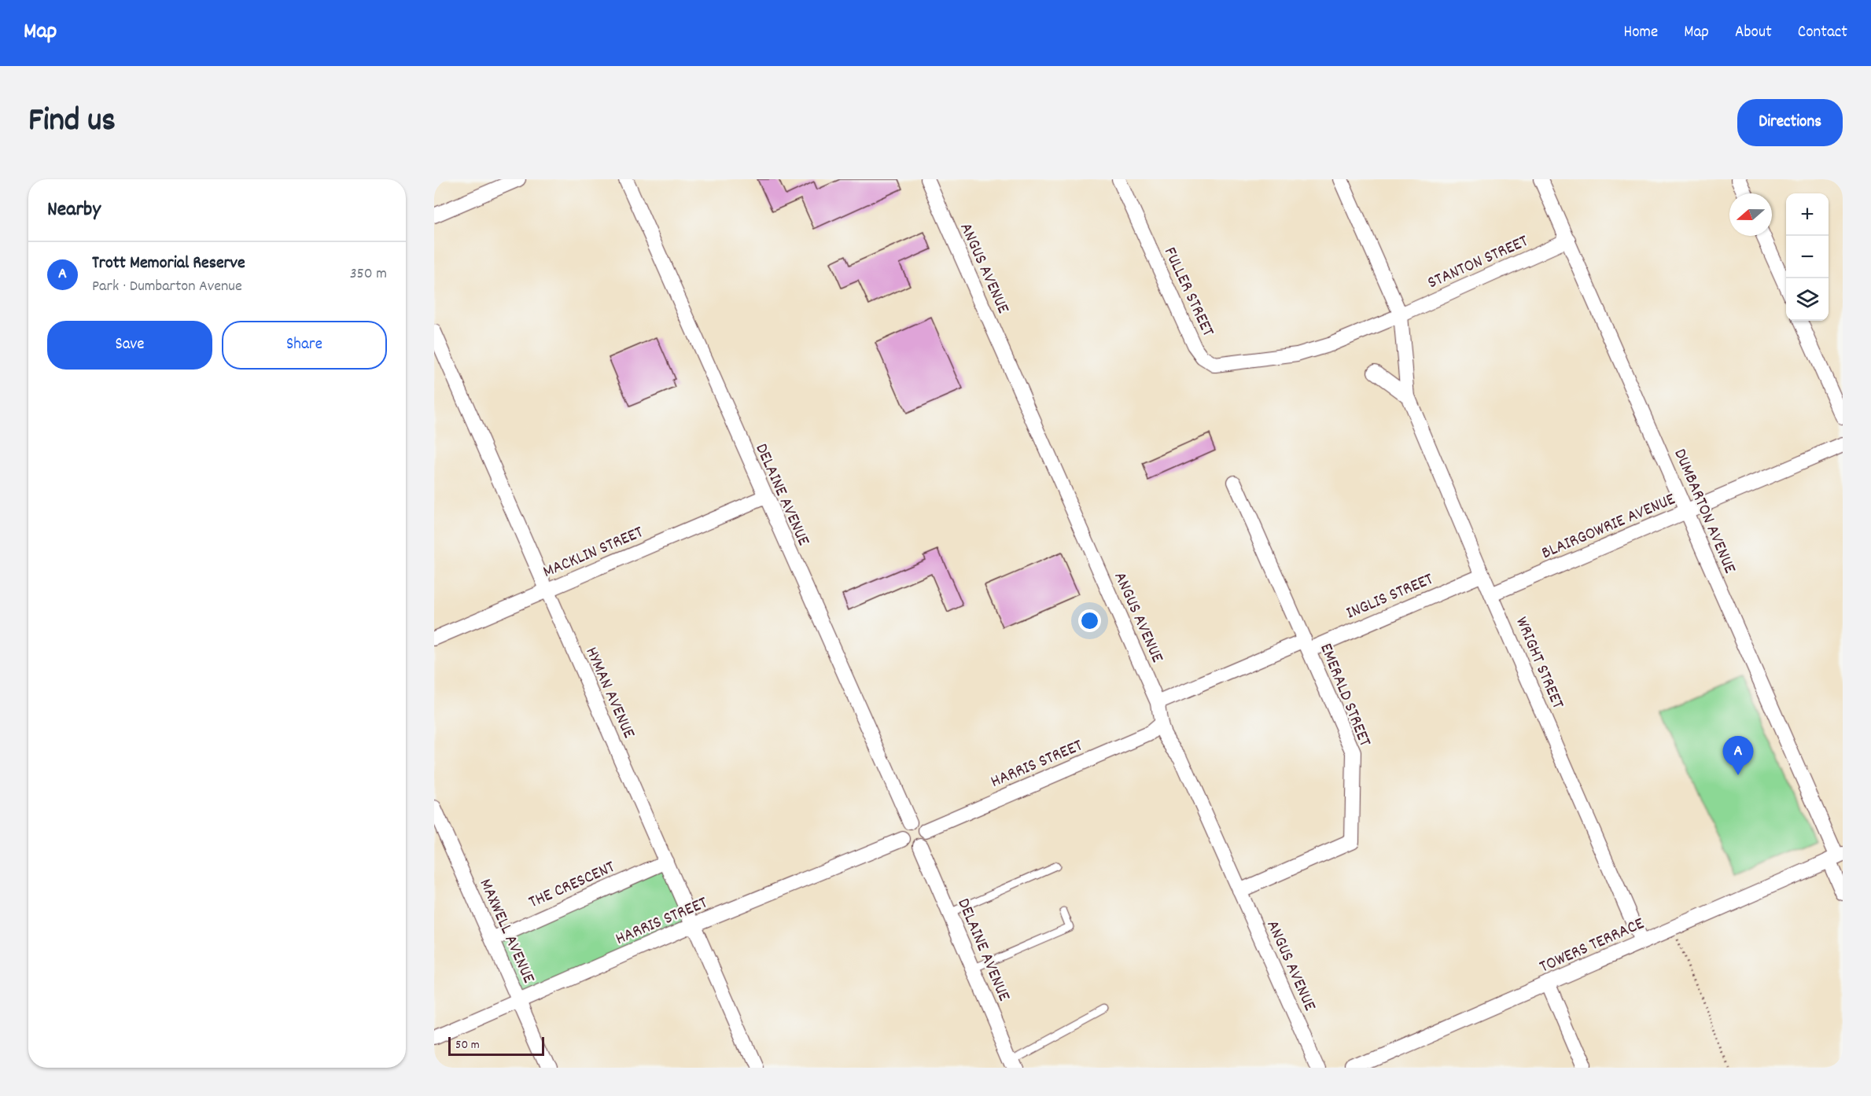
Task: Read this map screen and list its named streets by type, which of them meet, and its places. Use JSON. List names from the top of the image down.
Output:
{
  "streets": {
    "street": [
      "STANTON STREET",
      "ANGUS AVENUE",
      "FULLER STREET",
      "DELAINE AVENUE",
      "DUMBARTON AVENUE",
      "BLAIRGOWRIE AVENUE",
      "MACKLIN STREET",
      "INGLIS STREET",
      "WRIGHT STREET",
      "HYMAN AVENUE",
      "EMERALD STREET",
      "HARRIS STREET",
      "THE CRESCENT",
      "MAXWELL AVENUE",
      "TOWERS TERRACE"
    ]
  },
  "crossings": [
    ["STANTON STREET", "FULLER STREET"],
    ["STANTON STREET", "DUMBARTON AVENUE"],
    ["STANTON STREET", "WRIGHT STREET"],
    ["ANGUS AVENUE", "INGLIS STREET"],
    ["ANGUS AVENUE", "EMERALD STREET"],
    ["ANGUS AVENUE", "HARRIS STREET"],
    ["FULLER STREET", "WRIGHT STREET"],
    ["DELAINE AVENUE", "MACKLIN STREET"],
    ["DELAINE AVENUE", "HARRIS STREET"],
    ["DUMBARTON AVENUE", "BLAIRGOWRIE AVENUE"],
    ["DUMBARTON AVENUE", "TOWERS TERRACE"],
    ["BLAIRGOWRIE AVENUE", "WRIGHT STREET"],
    ["MACKLIN STREET", "HYMAN AVENUE"],
    ["INGLIS STREET", "WRIGHT STREET"],
    ["INGLIS STREET", "EMERALD STREET"],
    ["WRIGHT STREET", "TOWERS TERRACE"],
    ["HYMAN AVENUE", "HARRIS STREET"],
    ["HYMAN AVENUE", "THE CRESCENT"],
    ["HARRIS STREET", "MAXWELL AVENUE"],
    ["THE CRESCENT", "MAXWELL AVENUE"]
  ],
  "scale_bar": "50 m",
  "north": "left",
  "page": {
    "header": "Map",
    "nav": [
      "Home",
      "Map",
      "About",
      "Contact"
    ],
    "title": "Find us",
    "buttons": [
      "Directions",
      ["Save", "Share"]
    ],
    "heading": "Nearby",
    "map_buttons": ["+", "−"],
    "list": [
      {
        "mark": "A",
        "name": "Trott Memorial Reserve",
        "note": "Park · Dumbarton Avenue",
        "value": "350 m"
      }
    ],
    "pins": "A",
    "scale": "50 m"
  }
}
